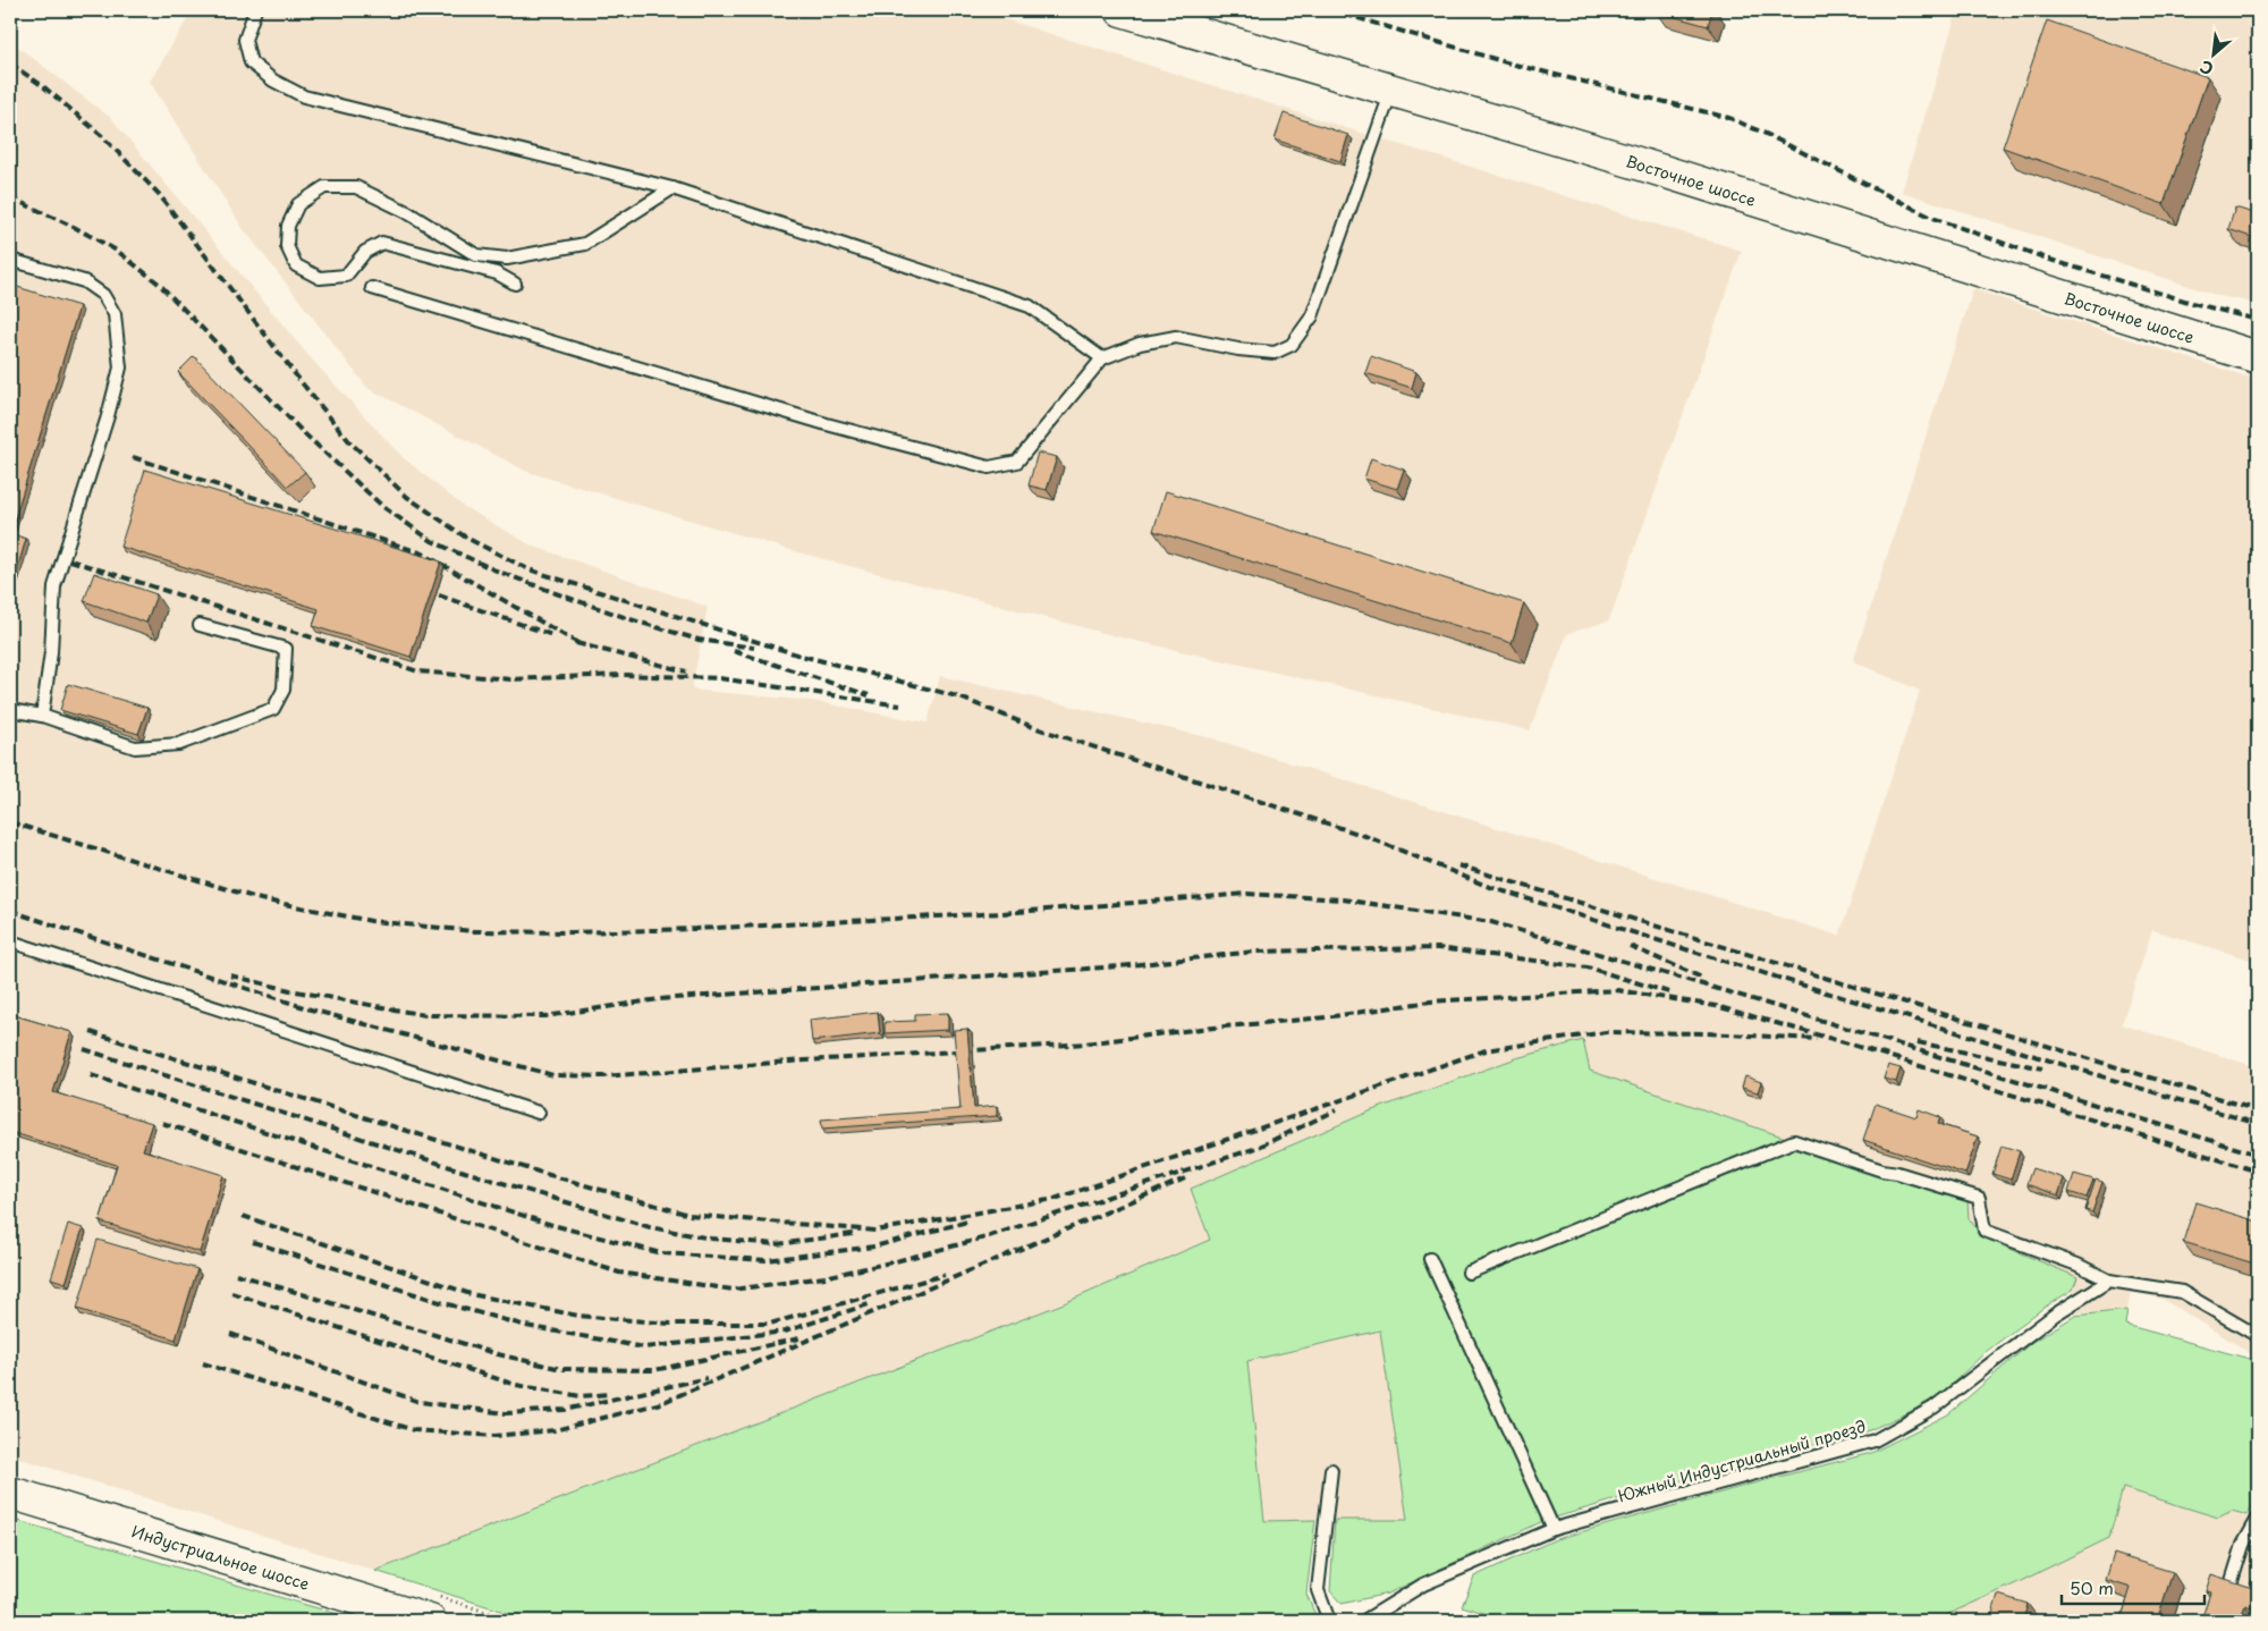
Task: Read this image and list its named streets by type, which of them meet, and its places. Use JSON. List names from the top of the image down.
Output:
{
  "streets": {
    "main road": ["Восточное шоссе", "Индустриальное шоссе"],
    "lane": ["Южный Индустриальный проезд"]
  },
  "scale_bar": "50 m",
  "north": "bottom left"
}
